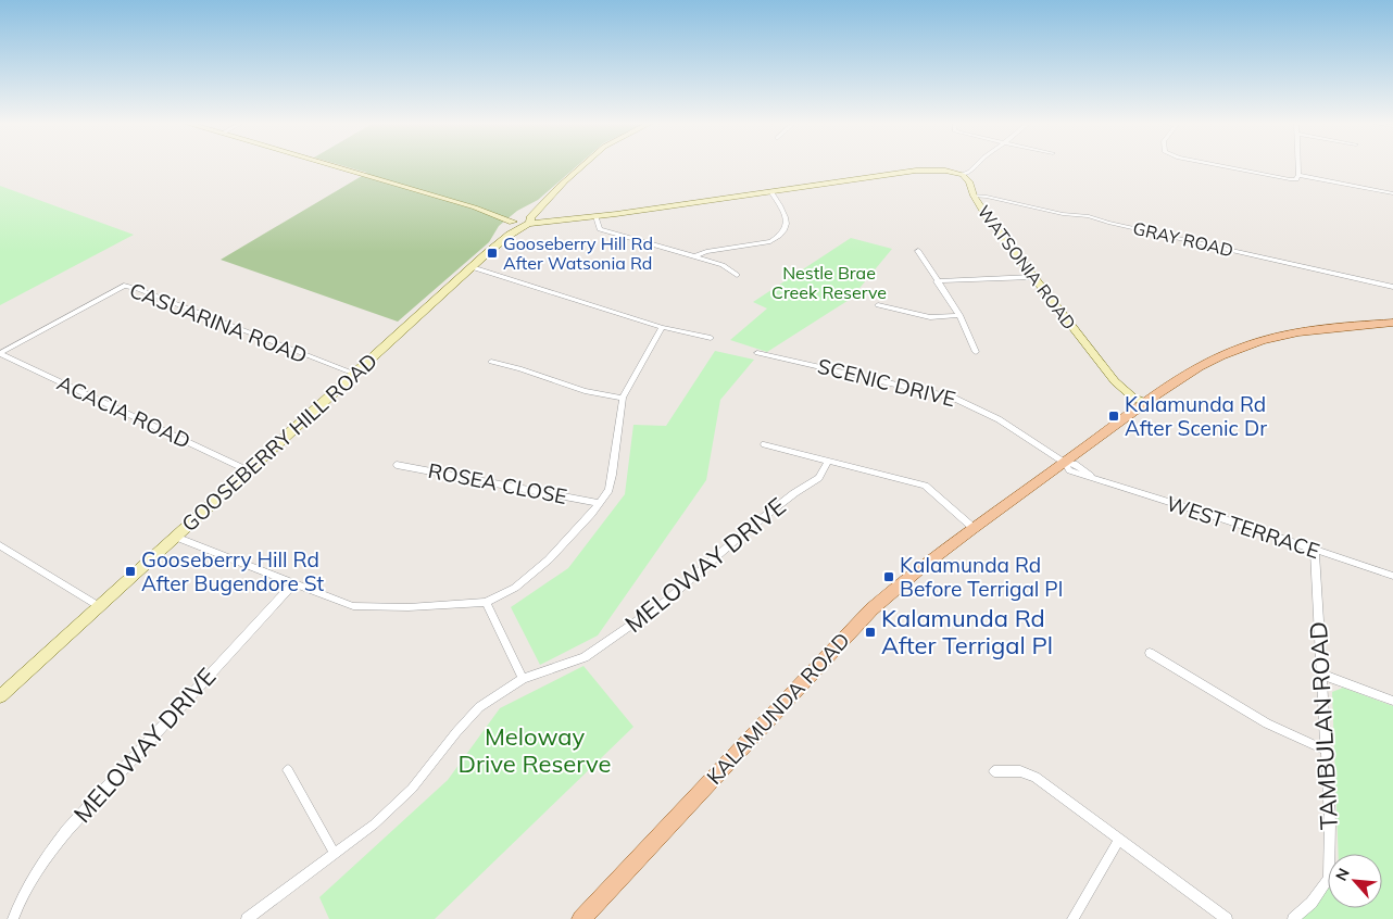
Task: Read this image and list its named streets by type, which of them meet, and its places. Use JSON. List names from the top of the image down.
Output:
{
  "streets": {
    "main road": ["KALAMUNDA ROAD"],
    "street": [
      "GRAY ROAD",
      "WATSONIA ROAD",
      "CASUARINA ROAD",
      "SCENIC DRIVE",
      "ACACIA ROAD",
      "GOOSEBERRY HILL ROAD",
      "ROSEA CLOSE",
      "WEST TERRACE",
      "MELOWAY DRIVE",
      "TAMBULAN ROAD"
    ]
  },
  "crossings": [
    ["GRAY ROAD", "WATSONIA ROAD"],
    ["WATSONIA ROAD", "KALAMUNDA ROAD"],
    ["CASUARINA ROAD", "ACACIA ROAD"],
    ["CASUARINA ROAD", "GOOSEBERRY HILL ROAD"],
    ["SCENIC DRIVE", "WEST TERRACE"],
    ["SCENIC DRIVE", "KALAMUNDA ROAD"],
    ["ACACIA ROAD", "GOOSEBERRY HILL ROAD"],
    ["WEST TERRACE", "KALAMUNDA ROAD"],
    ["WEST TERRACE", "TAMBULAN ROAD"]
  ],
  "parks": ["Nestle Brae Creek Reserve", "Meloway Drive Reserve"],
  "places": {
    "transit": [
      "Gooseberry Hill Rd After Watsonia Rd",
      "Kalamunda Rd After Scenic Dr",
      "Gooseberry Hill Rd After Bugendore St",
      "Kalamunda Rd Before Terrigal Pl",
      "Kalamunda Rd After Terrigal Pl"
    ]
  },
  "north": "top left"
}
